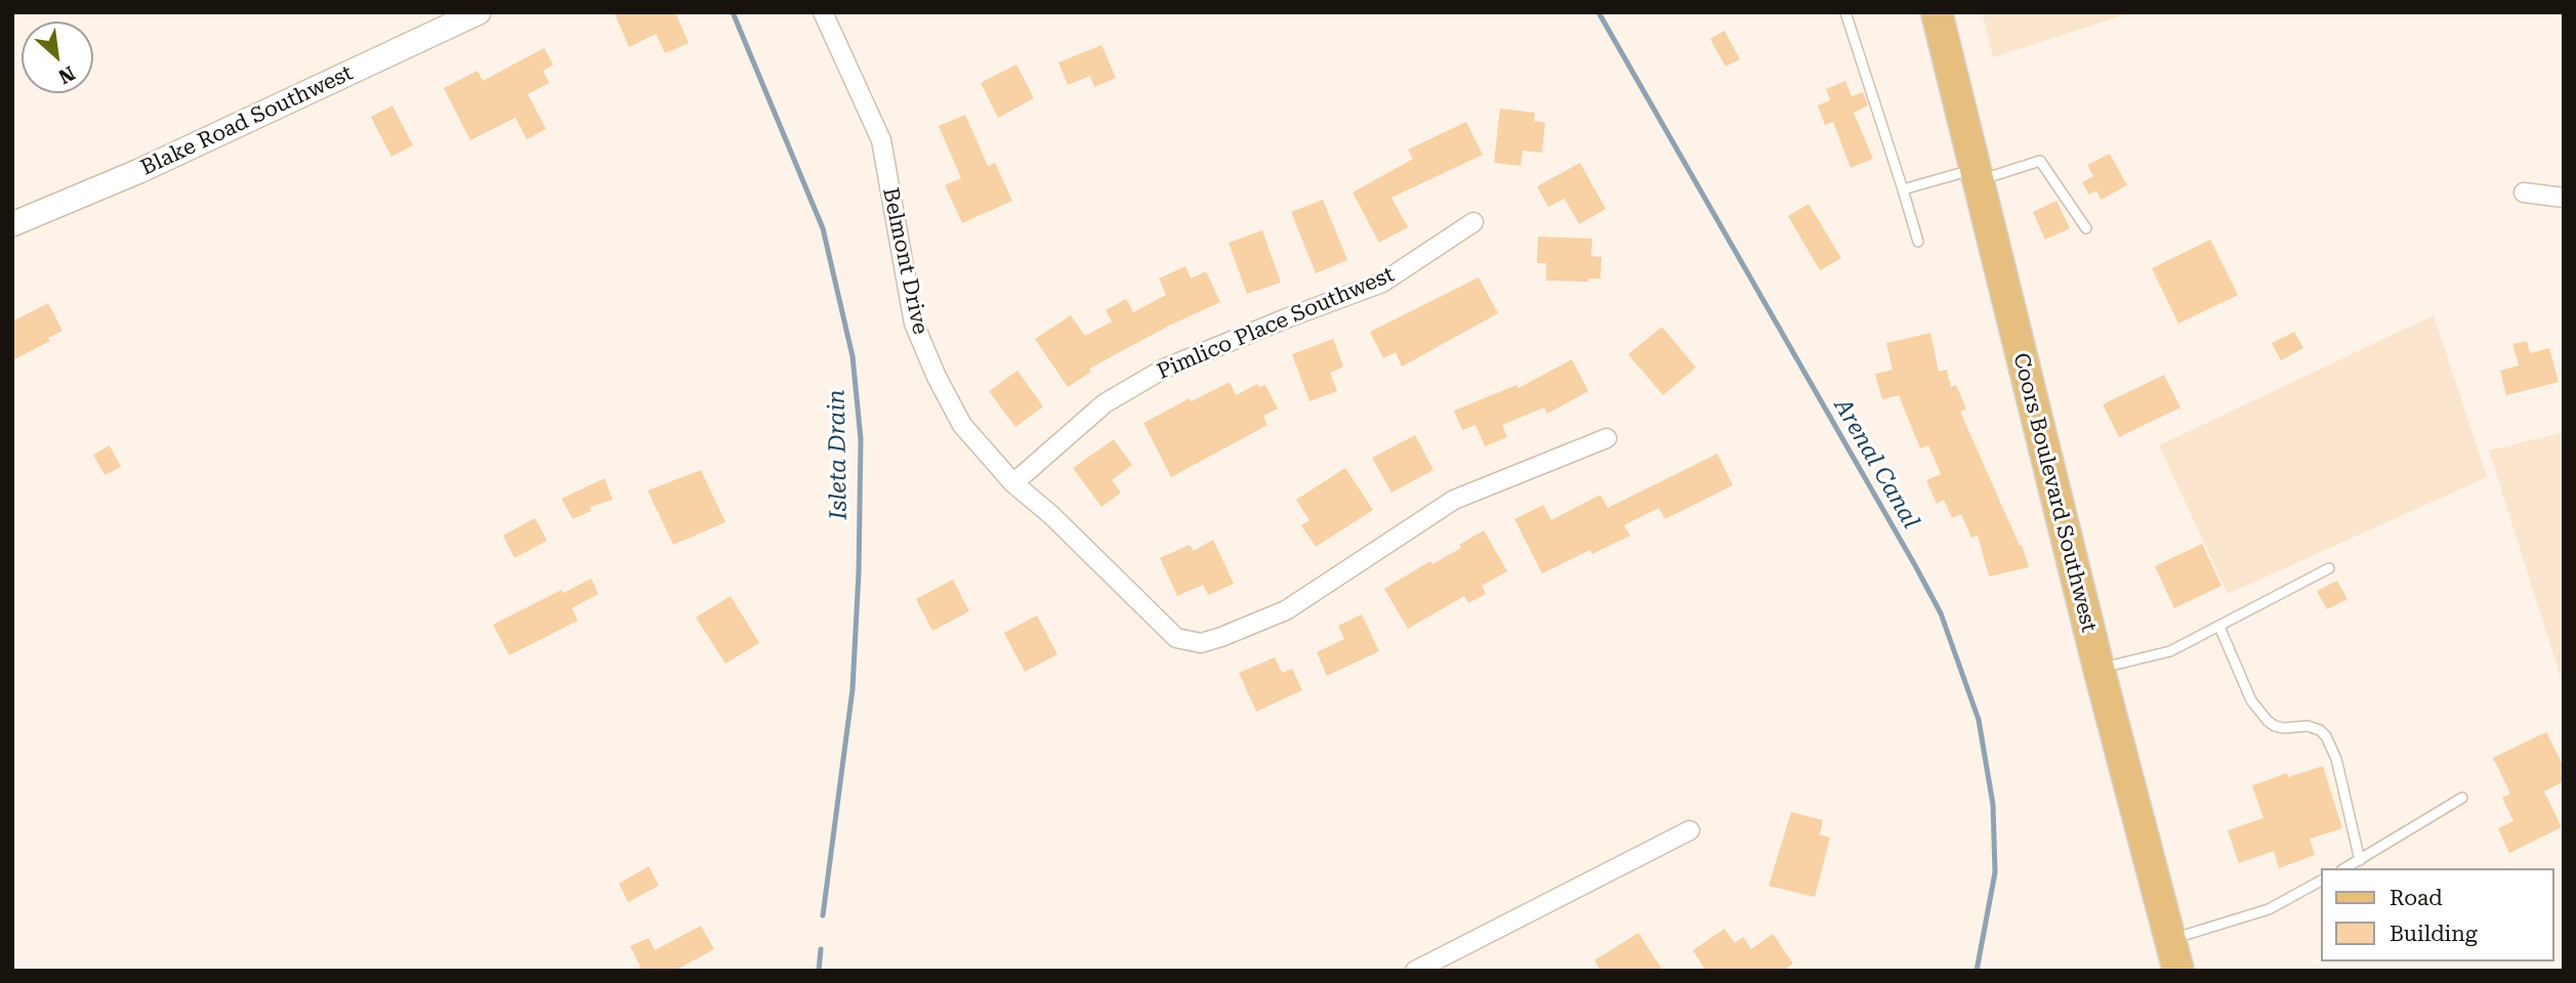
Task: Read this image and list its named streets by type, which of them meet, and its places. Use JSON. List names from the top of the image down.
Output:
{
  "streets": {
    "main road": ["Coors Boulevard Southwest"],
    "street": ["Blake Road Southwest", "Belmont Drive", "Pimlico Place Southwest"]
  },
  "crossings": [
    ["Belmont Drive", "Pimlico Place Southwest"]
  ],
  "water": ["Isleta Drain", "Arenal Canal"],
  "legend": ["Road", "Building"],
  "north": "bottom right"
}
